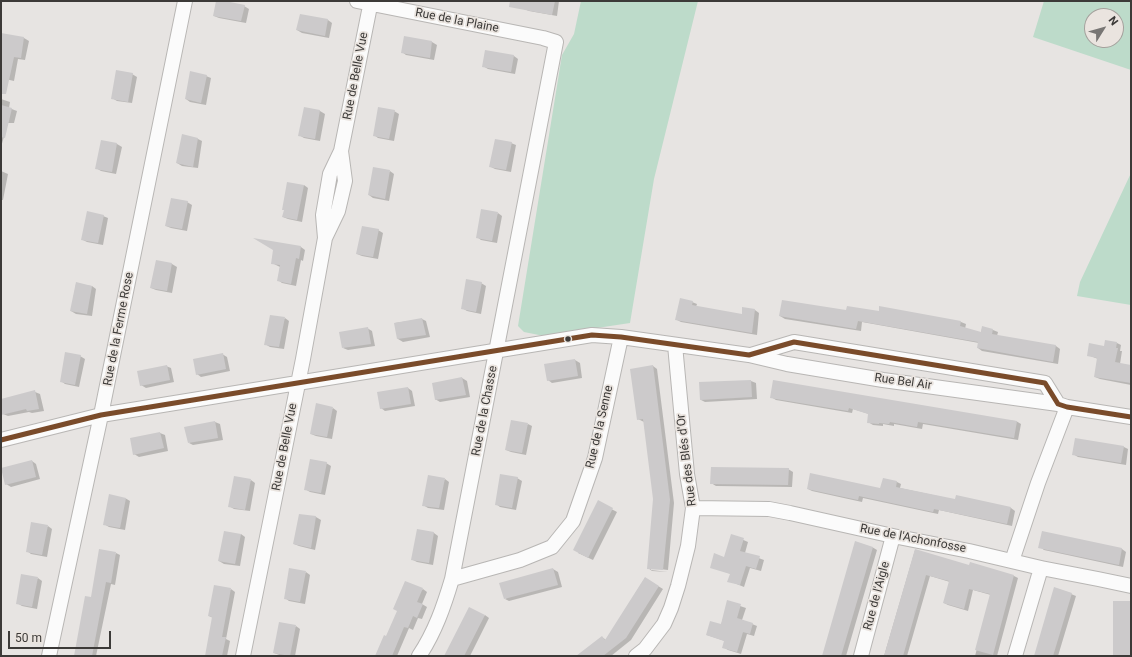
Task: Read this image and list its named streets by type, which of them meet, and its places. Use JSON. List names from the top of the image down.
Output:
{
  "streets": {
    "street": [
      "Rue de la Plaine",
      "Rue de Belle Vue",
      "Rue de la Ferme Rose",
      "Rue Bel Air",
      "Rue de la Chasse",
      "Rue de la Senne",
      "Rue des Blés d'Or",
      "Rue de l'Achonfosse",
      "Rue de l'Aigle"
    ]
  },
  "crossings": [
    ["Rue de la Plaine", "Rue de Belle Vue"],
    ["Rue de la Plaine", "Rue de la Chasse"],
    ["Rue de Belle Vue", "Rue Bel Air"],
    ["Rue de la Ferme Rose", "Rue Bel Air"],
    ["Rue Bel Air", "Rue de la Chasse"],
    ["Rue Bel Air", "Rue de la Senne"],
    ["Rue Bel Air", "Rue des Blés d'Or"],
    ["Rue de la Chasse", "Rue de la Senne"],
    ["Rue des Blés d'Or", "Rue de l'Achonfosse"],
    ["Rue de l'Achonfosse", "Rue de l'Aigle"]
  ],
  "scale_bar": "50 m",
  "north": "top right"
}
